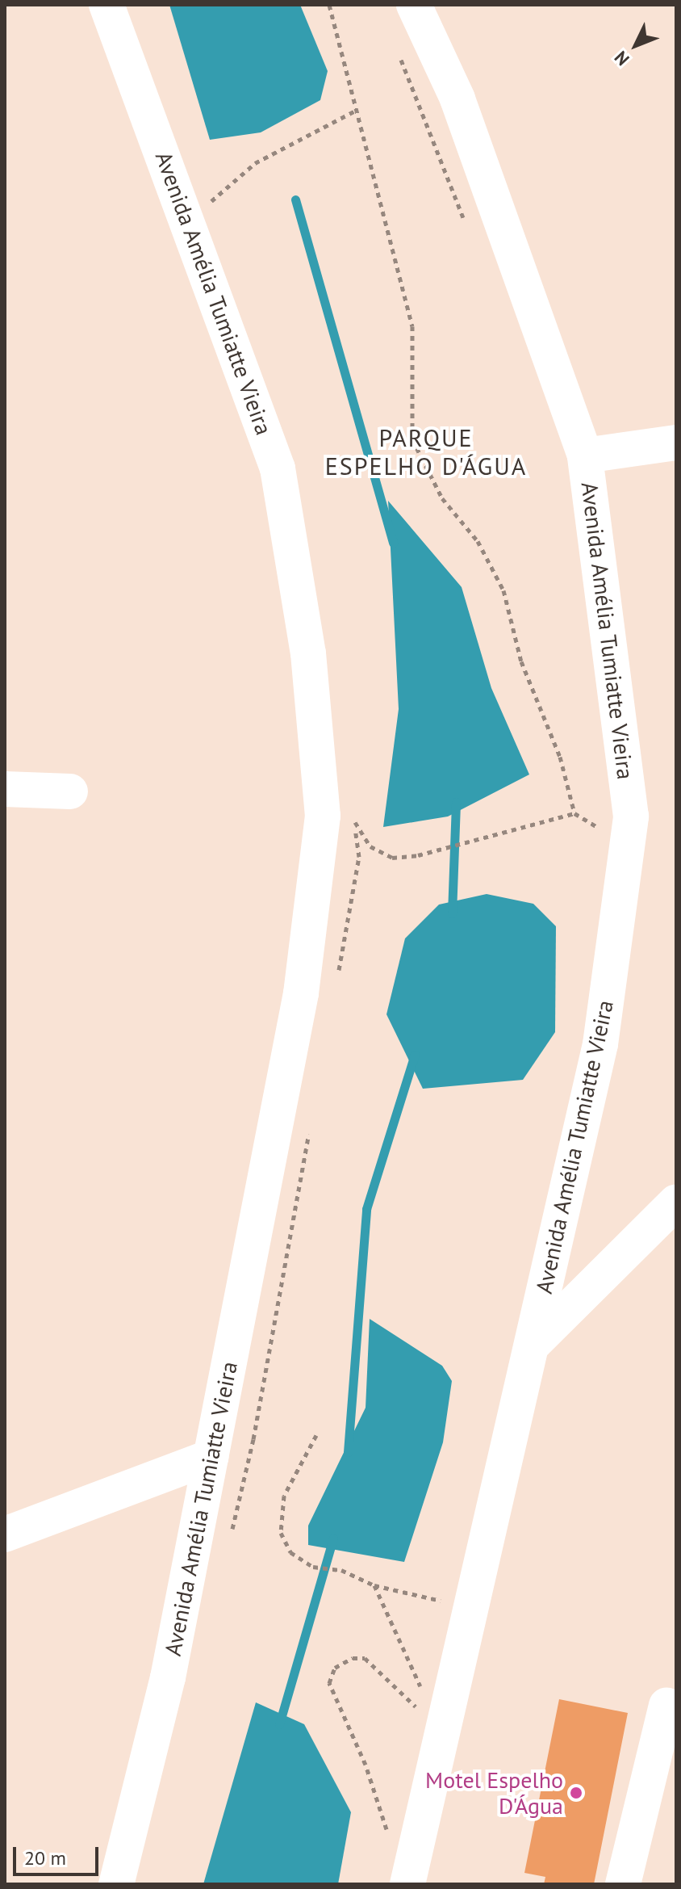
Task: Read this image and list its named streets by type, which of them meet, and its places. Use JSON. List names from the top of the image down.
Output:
{
  "streets": {
    "street": ["Avenida Amélia Tumiatte Vieira"]
  },
  "districts": ["PARQUE ESPELHO D'ÁGUA"],
  "places": ["Motel Espelho D'Água"],
  "scale_bar": "20 m",
  "north": "bottom left"
}
